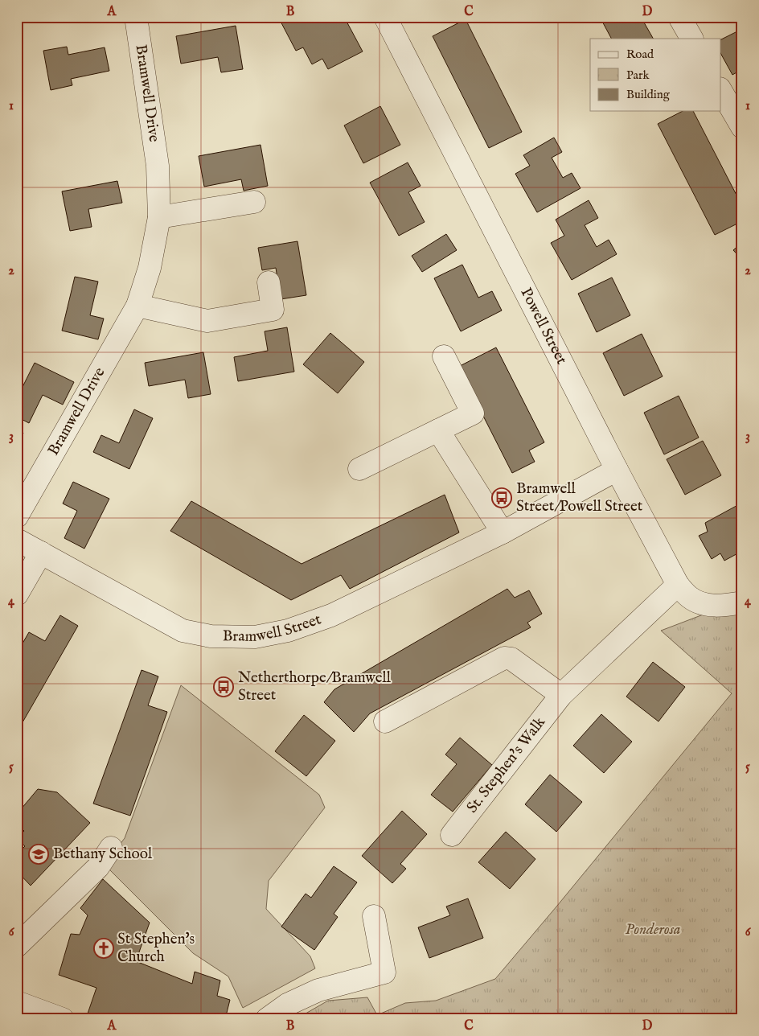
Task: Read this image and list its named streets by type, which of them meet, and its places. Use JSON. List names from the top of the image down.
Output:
{
  "streets": {
    "street": [
      "Bramwell Drive",
      "Powell Street",
      "Bramwell Street",
      "St. Stephen's Walk"
    ]
  },
  "crossings": [
    ["Powell Street", "Bramwell Street"],
    ["Powell Street", "St. Stephen's Walk"]
  ],
  "parks": ["Ponderosa"],
  "places": {
    "bus stop": ["Bramwell Street/Powell Street", "Netherthorpe/Bramwell Street"],
    "school or university": ["Bethany School"],
    "church": ["St Stephen's Church"]
  },
  "legend": ["Road", "Park", "Building"],
  "grid": {
    "columns": [
      "A",
      "B",
      "C",
      "D"
    ],
    "rows": [
      "1",
      "2",
      "3",
      "4",
      "5",
      "6"
    ]
  }
}
